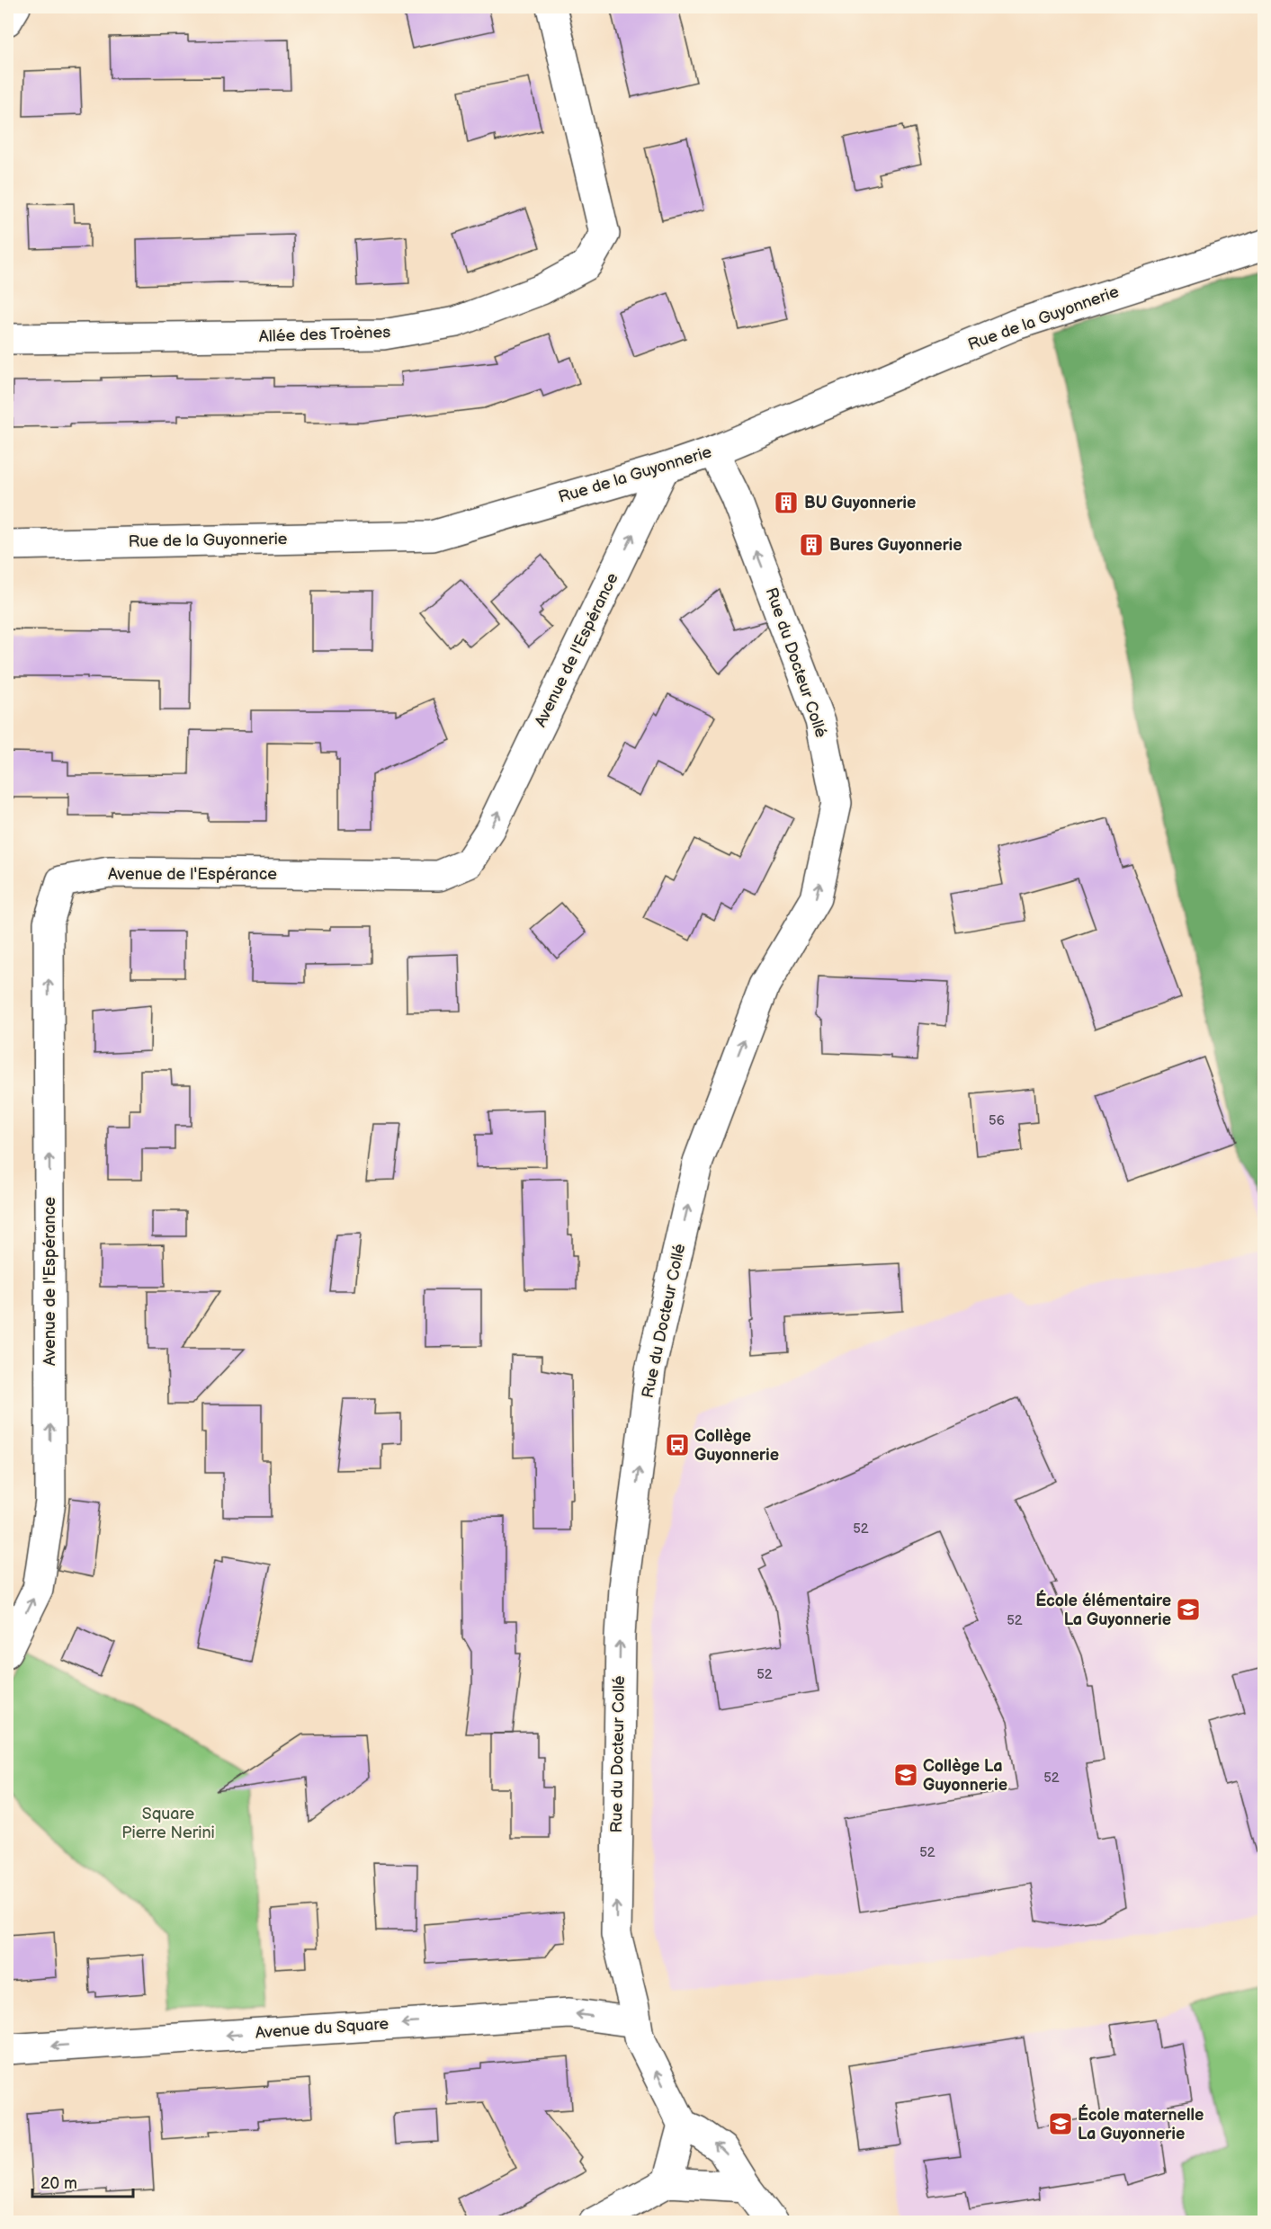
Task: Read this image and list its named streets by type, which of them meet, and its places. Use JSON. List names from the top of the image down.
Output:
{
  "streets": {
    "street": [
      "Rue de la Guyonnerie",
      "Allée des Troènes",
      "Avenue de l'Espérance",
      "Rue du Docteur Collé",
      "Avenue du Square"
    ]
  },
  "crossings": [
    ["Rue de la Guyonnerie", "Avenue de l'Espérance"],
    ["Rue de la Guyonnerie", "Rue du Docteur Collé"],
    ["Rue du Docteur Collé", "Avenue du Square"]
  ],
  "one_way": ["Avenue de l'Espérance", "Rue du Docteur Collé", "Avenue du Square"],
  "parks": ["Square Pierre Nerini"],
  "places": {
    "building": ["BU Guyonnerie", "Bures Guyonnerie"],
    "bus stop": ["Collège Guyonnerie"],
    "school or university": ["École élémentaire La Guyonnerie", "Collège La Guyonnerie", "École maternelle La Guyonnerie"]
  },
  "house_numbers": [
    "56",
    "52",
    "52",
    "52",
    "52",
    "52"
  ],
  "scale_bar": "20 m"
}
